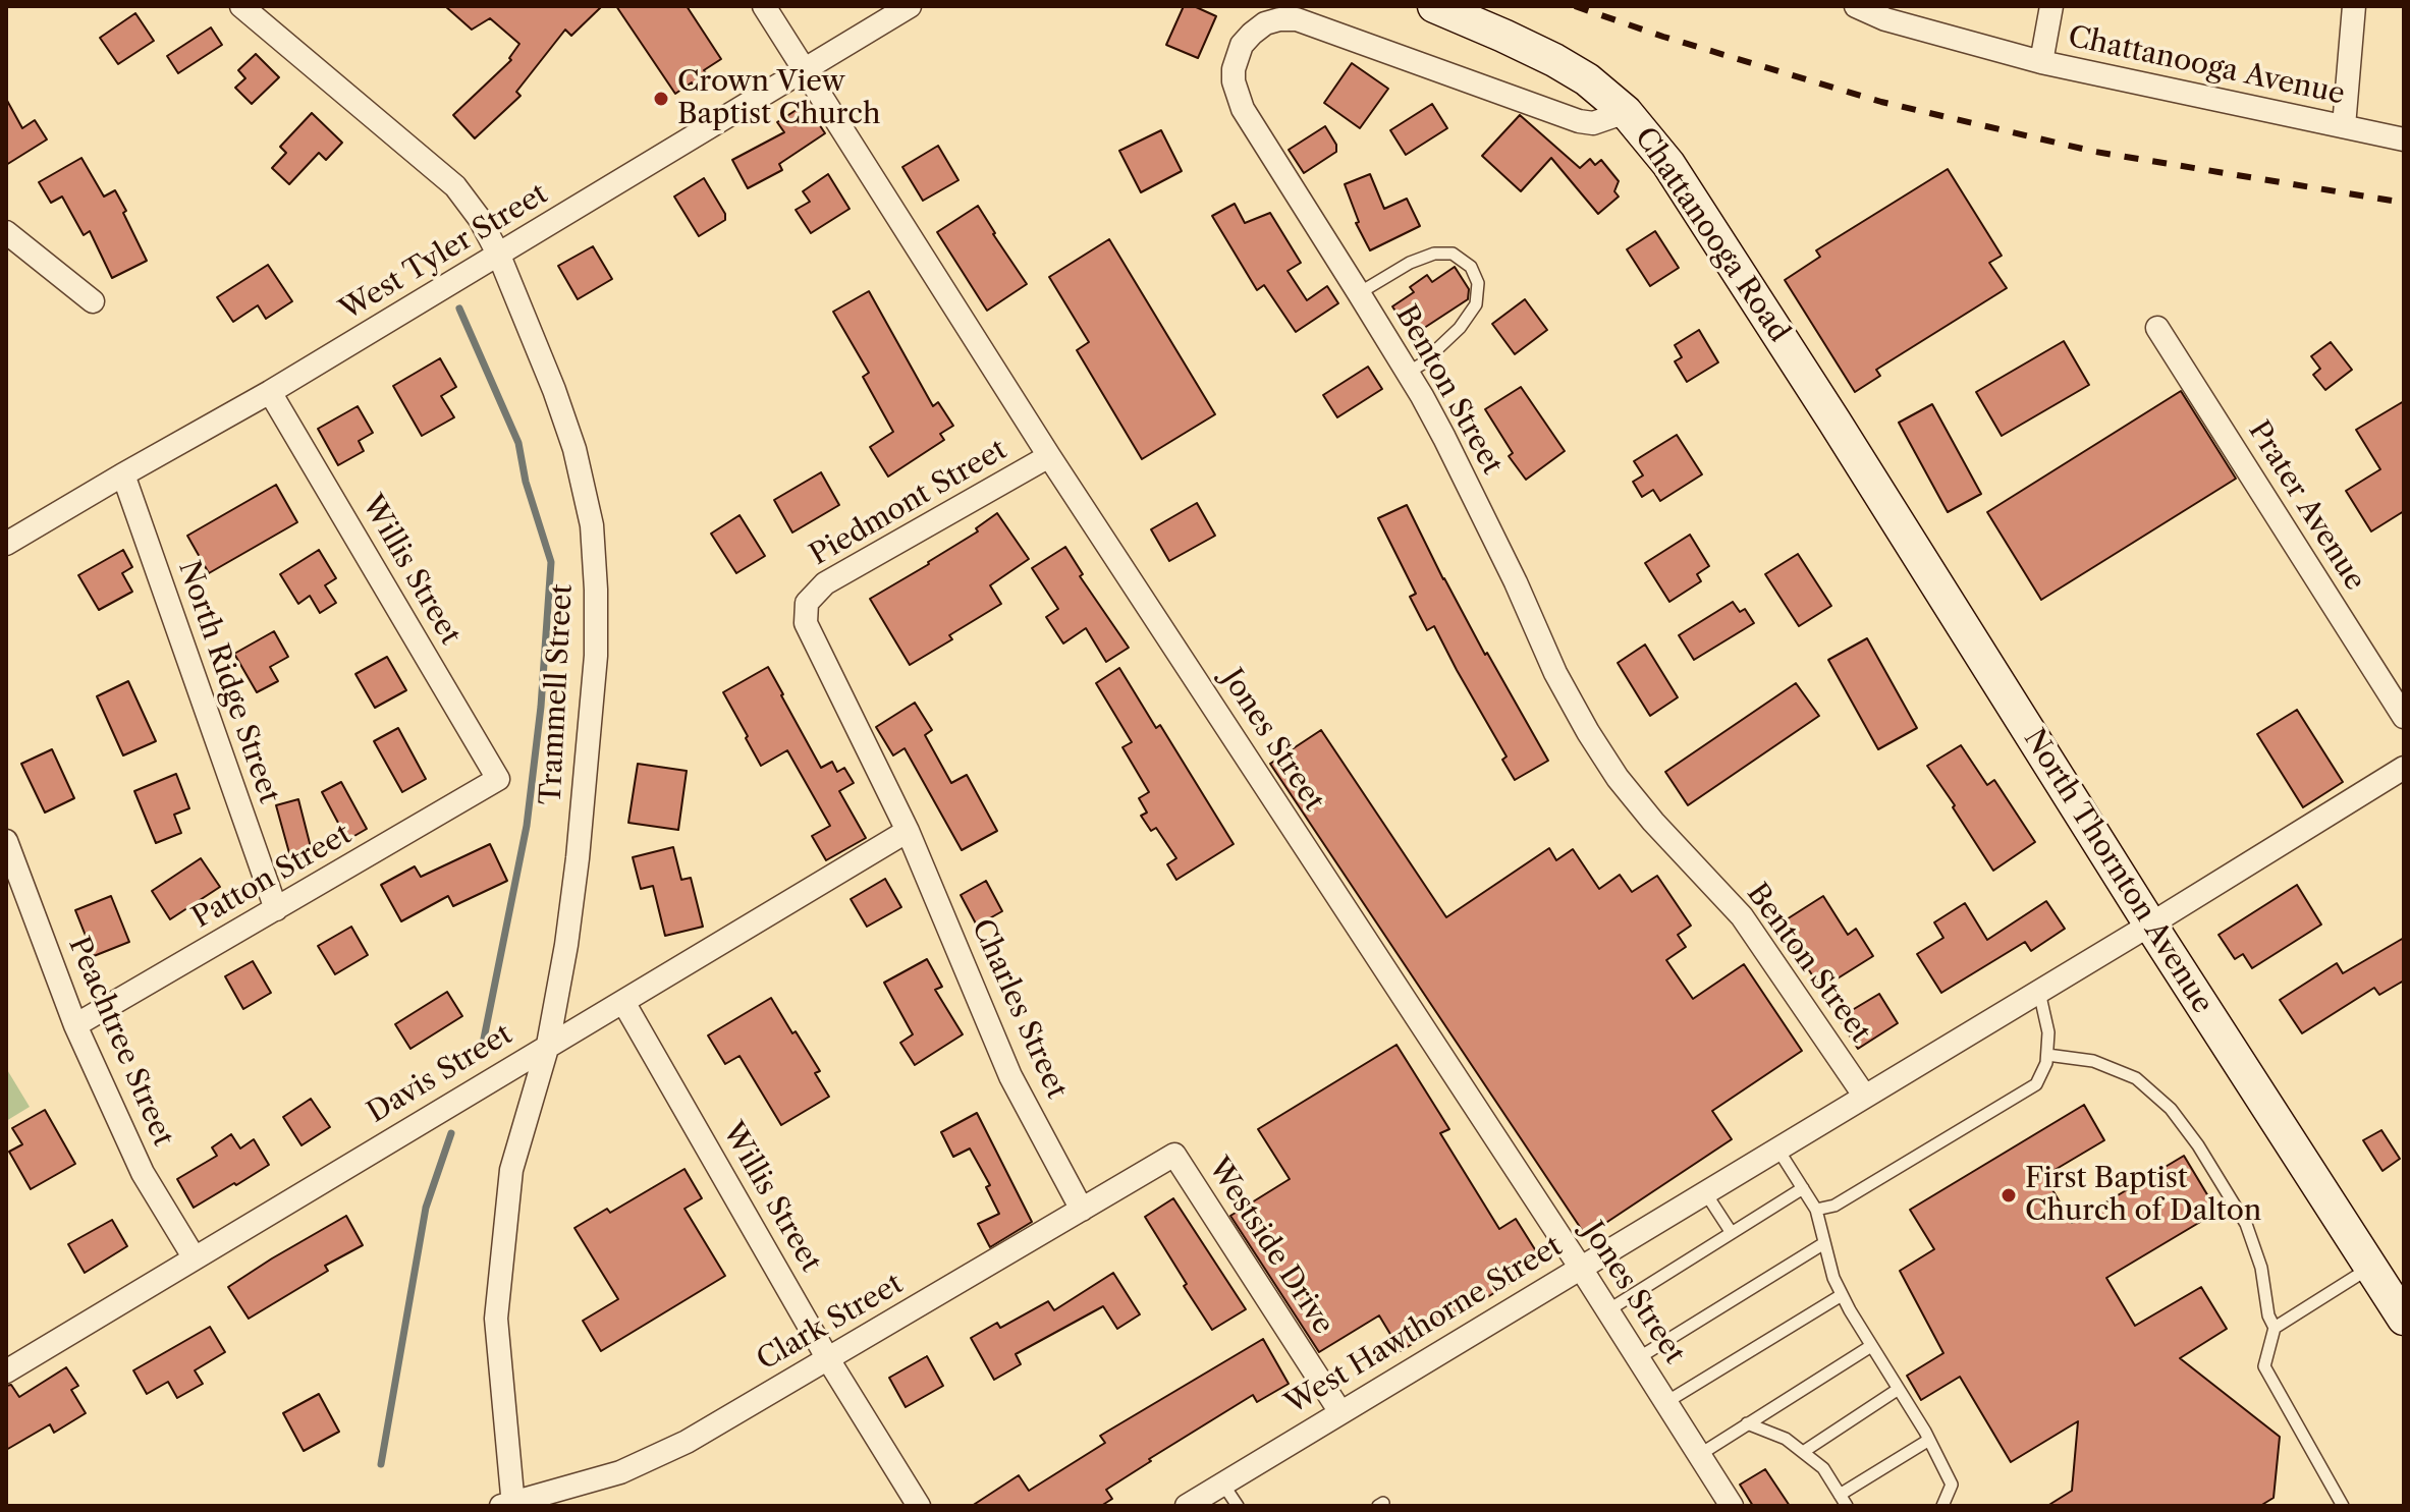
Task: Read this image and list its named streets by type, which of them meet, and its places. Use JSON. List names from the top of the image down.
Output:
{
  "streets": {
    "main road": ["Chattanooga Road", "North Thornton Avenue"],
    "street": [
      "Chattanooga Avenue",
      "West Tyler Street",
      "Benton Street",
      "Piedmont Street",
      "Prater Avenue",
      "Willis Street",
      "North Ridge Street",
      "Trammell Street",
      "Jones Street",
      "Patton Street",
      "Charles Street",
      "Peachtree Street",
      "Davis Street",
      "Westside Drive",
      "Clark Street",
      "West Hawthorne Street"
    ]
  },
  "crossings": [
    ["Chattanooga Road", "Benton Street"],
    ["Chattanooga Road", "North Thornton Avenue"],
    ["West Tyler Street", "Willis Street"],
    ["West Tyler Street", "North Ridge Street"],
    ["West Tyler Street", "Trammell Street"],
    ["West Tyler Street", "Jones Street"],
    ["Benton Street", "West Hawthorne Street"],
    ["Piedmont Street", "Jones Street"],
    ["Piedmont Street", "Charles Street"],
    ["Piedmont Street", "Davis Street"],
    ["Willis Street", "Patton Street"],
    ["Willis Street", "Davis Street"],
    ["Willis Street", "Clark Street"],
    ["North Ridge Street", "Patton Street"],
    ["Trammell Street", "Davis Street"],
    ["Trammell Street", "Clark Street"],
    ["Jones Street", "West Hawthorne Street"],
    ["North Thornton Avenue", "West Hawthorne Street"],
    ["Patton Street", "Peachtree Street"],
    ["Charles Street", "Davis Street"],
    ["Charles Street", "Clark Street"],
    ["Peachtree Street", "Davis Street"],
    ["Westside Drive", "Clark Street"],
    ["Westside Drive", "West Hawthorne Street"]
  ],
  "places": ["Crown View Baptist Church", "First Baptist Church of Dalton"]
}
